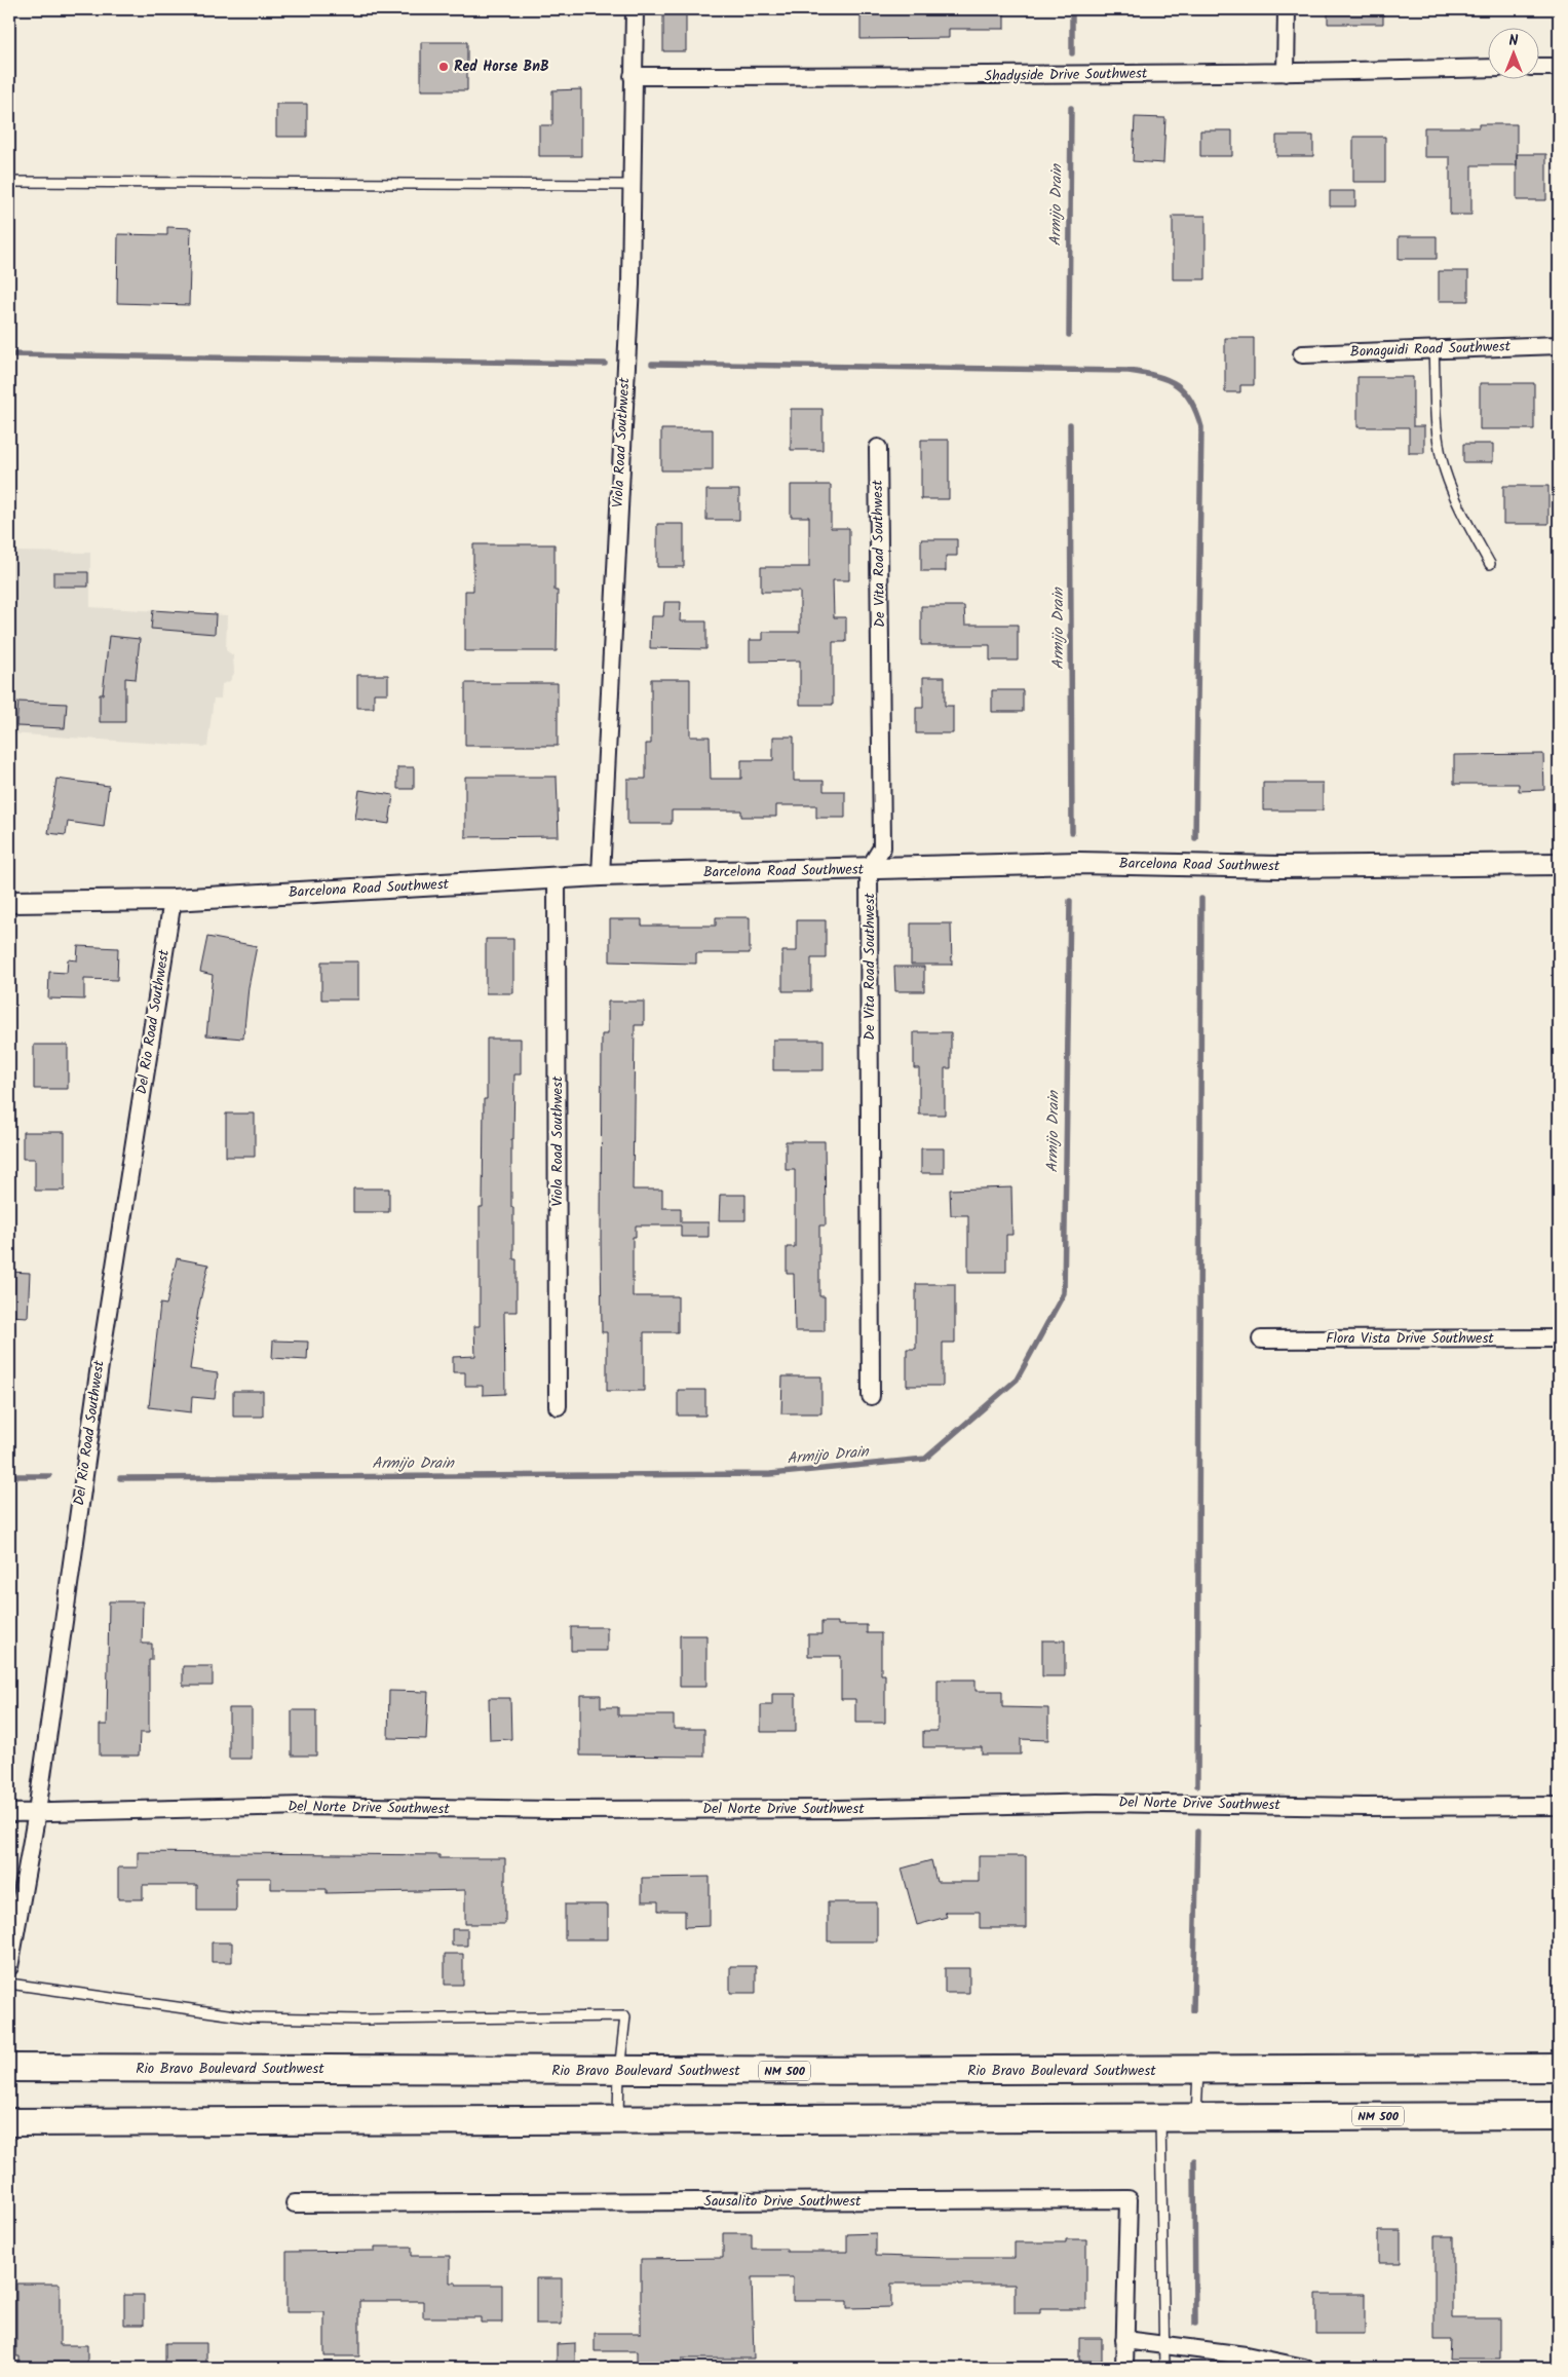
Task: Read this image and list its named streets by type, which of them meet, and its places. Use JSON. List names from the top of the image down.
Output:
{
  "streets": {
    "main road": ["Rio Bravo Boulevard Southwest", "NM 500"],
    "street": [
      "Shadyside Drive Southwest",
      "Bonaguidi Road Southwest",
      "Viola Road Southwest",
      "De Vita Road Southwest",
      "Barcelona Road Southwest",
      "Del Rio Road Southwest",
      "Flora Vista Drive Southwest",
      "Del Norte Drive Southwest",
      "Sausalito Drive Southwest"
    ]
  },
  "crossings": [
    ["Shadyside Drive Southwest", "Viola Road Southwest"],
    ["Viola Road Southwest", "Barcelona Road Southwest"],
    ["De Vita Road Southwest", "Barcelona Road Southwest"],
    ["Barcelona Road Southwest", "Del Rio Road Southwest"],
    ["Del Rio Road Southwest", "Del Norte Drive Southwest"]
  ],
  "water": ["Armijo Drain"],
  "places": ["Red Horse BnB"],
  "north": "top"
}
